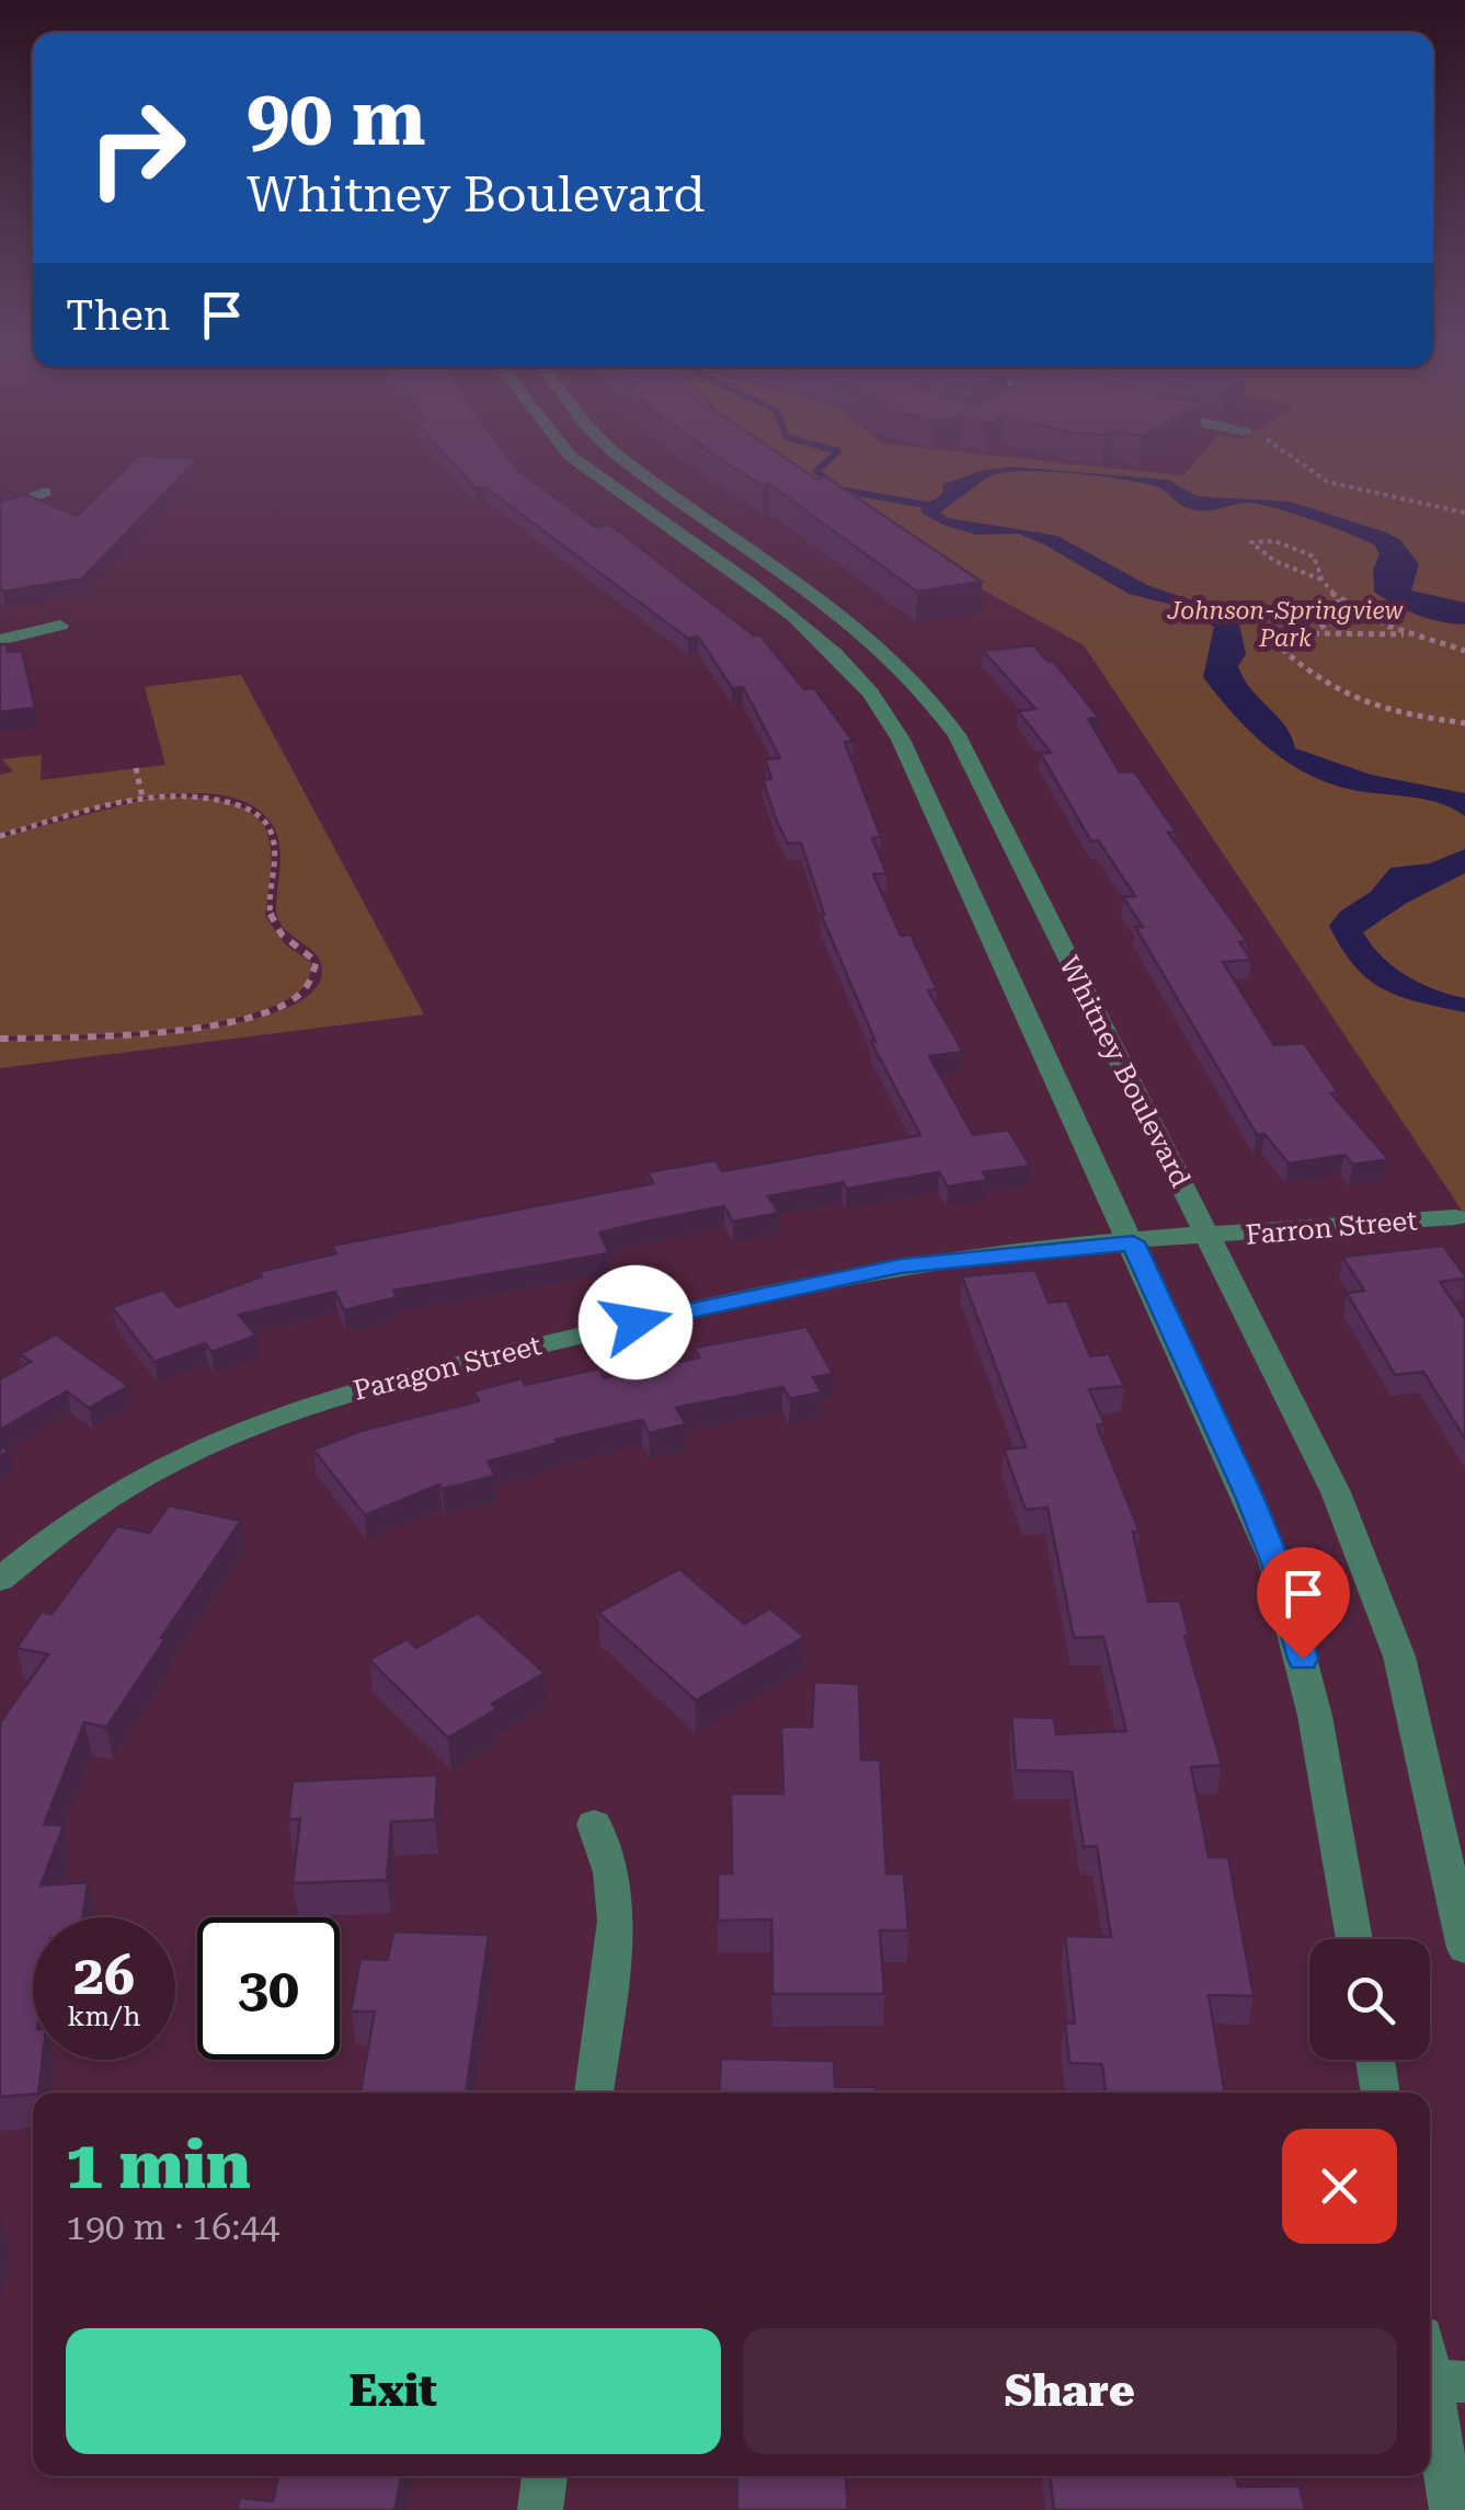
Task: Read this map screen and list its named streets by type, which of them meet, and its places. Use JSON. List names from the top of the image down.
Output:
{
  "streets": {
    "street": ["Whitney Boulevard", "Farron Street", "Paragon Street"]
  },
  "crossings": [
    ["Whitney Boulevard", "Farron Street"],
    ["Farron Street", "Paragon Street"]
  ],
  "parks": ["Johnson-Springview Park"],
  "page": {
    "turn": ["90 m", "Whitney Boulevard"],
    "then": "Then",
    "speed": "26 km/h",
    "limit": "30",
    "heading": ["1 min", "190 m · 16:44"],
    "buttons": ["Exit", "Share"]
  }
}
